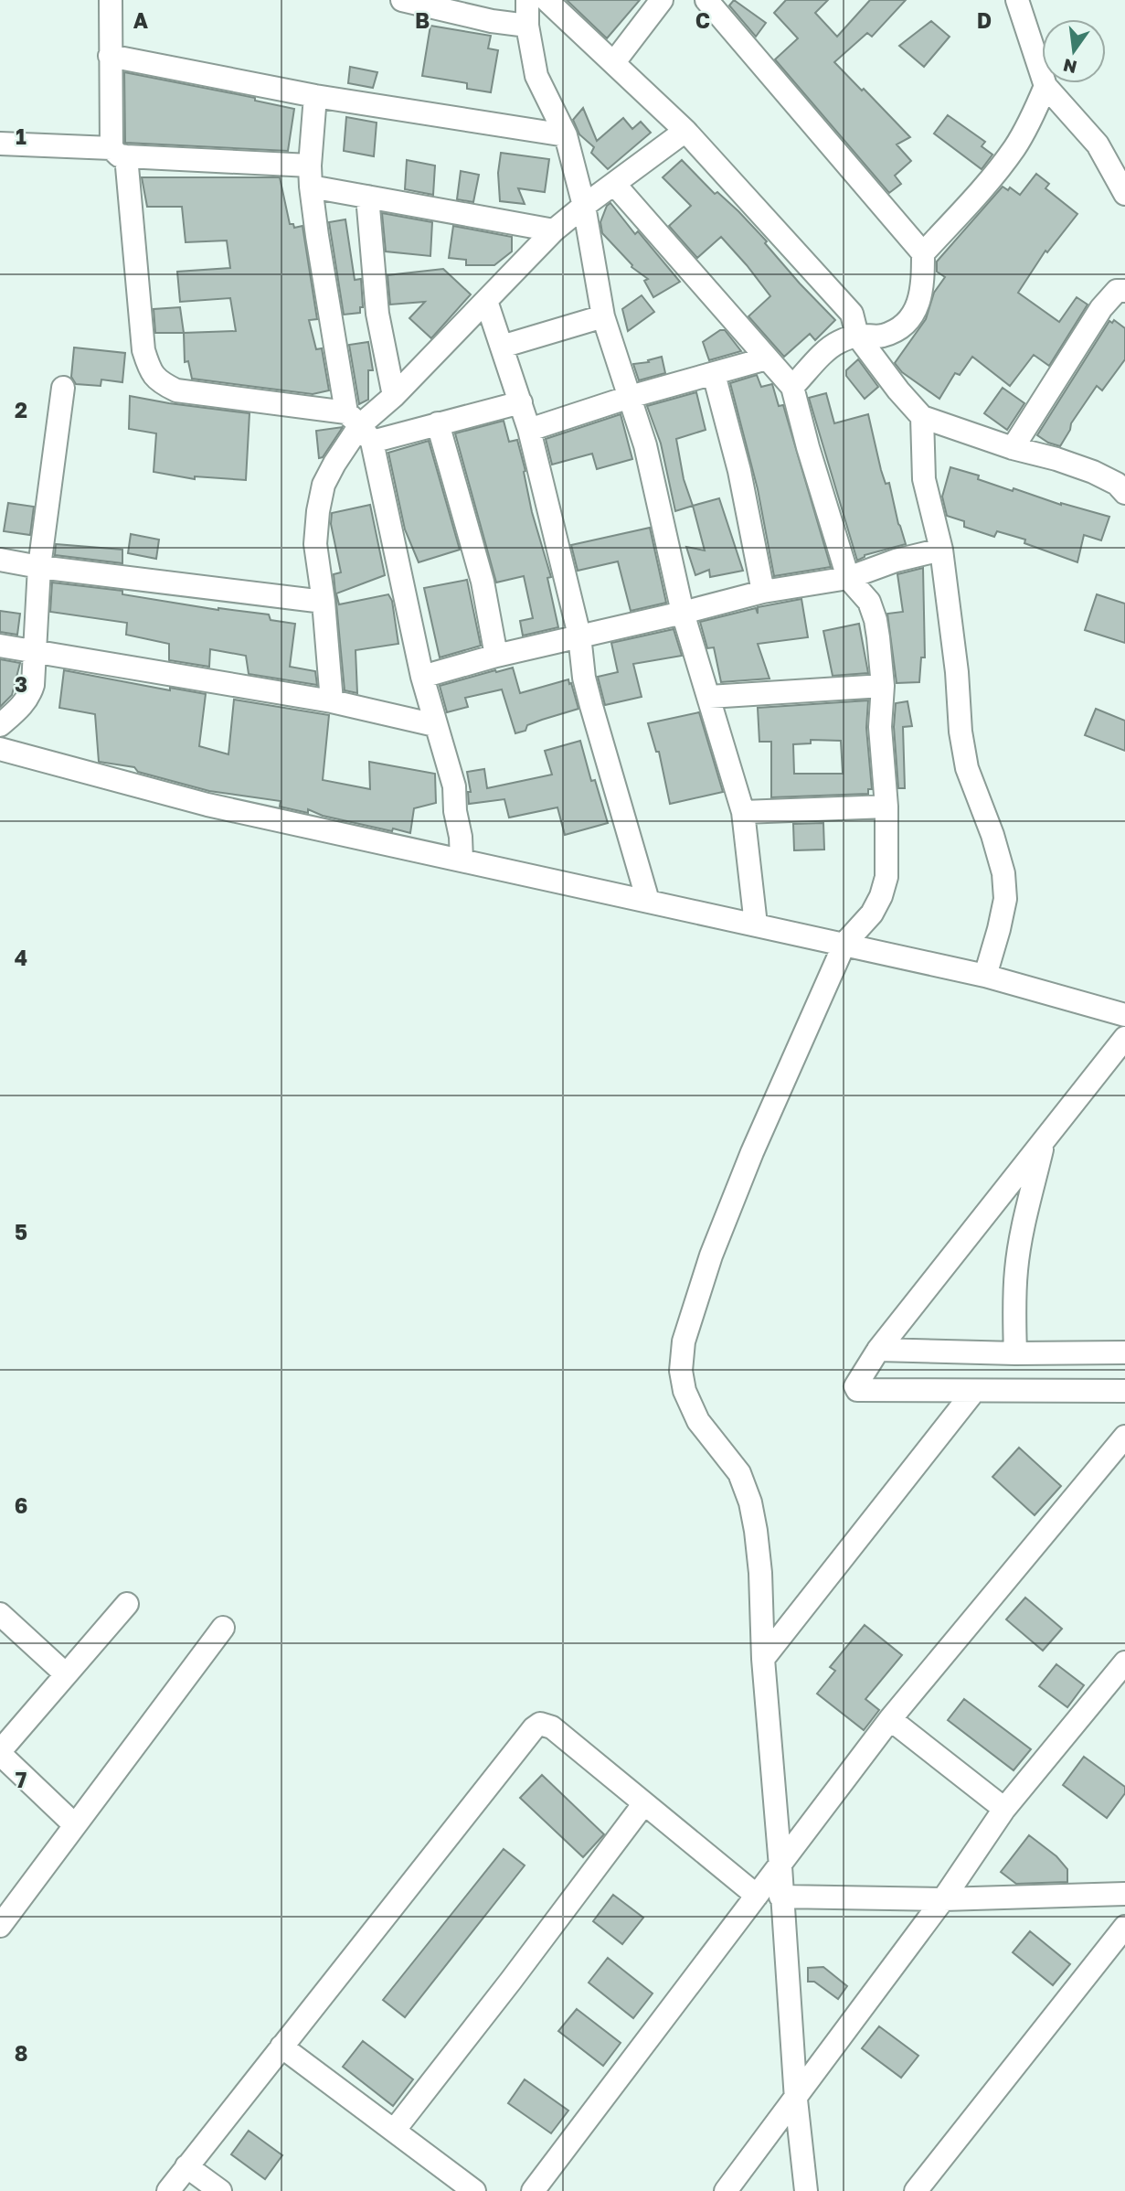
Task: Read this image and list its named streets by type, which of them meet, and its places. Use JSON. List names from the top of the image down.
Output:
{
  "north": "bottom",
  "grid": {
    "columns": [
      "A",
      "B",
      "C",
      "D"
    ],
    "rows": [
      "1",
      "2",
      "3",
      "4",
      "5",
      "6",
      "7",
      "8"
    ]
  }
}
